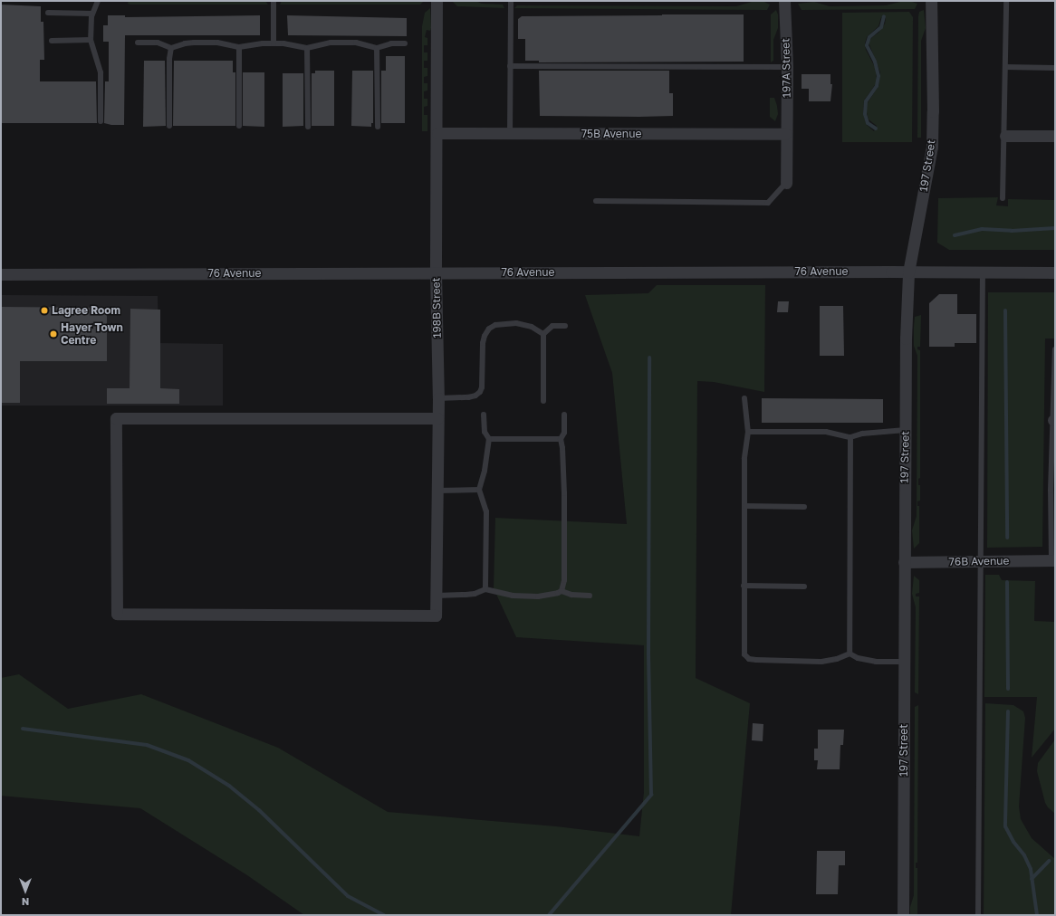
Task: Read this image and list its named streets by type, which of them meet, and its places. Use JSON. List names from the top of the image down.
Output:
{
  "streets": {
    "street": [
      "197A Street",
      "75B Avenue",
      "197 Street",
      "76 Avenue",
      "198B Street",
      "76B Avenue"
    ]
  },
  "crossings": [
    ["197A Street", "75B Avenue"],
    ["75B Avenue", "198B Street"],
    ["197 Street", "76 Avenue"],
    ["197 Street", "76B Avenue"],
    ["76 Avenue", "198B Street"]
  ],
  "places": ["Lagree Room", "Hayer Town Centre"],
  "north": "bottom"
}
